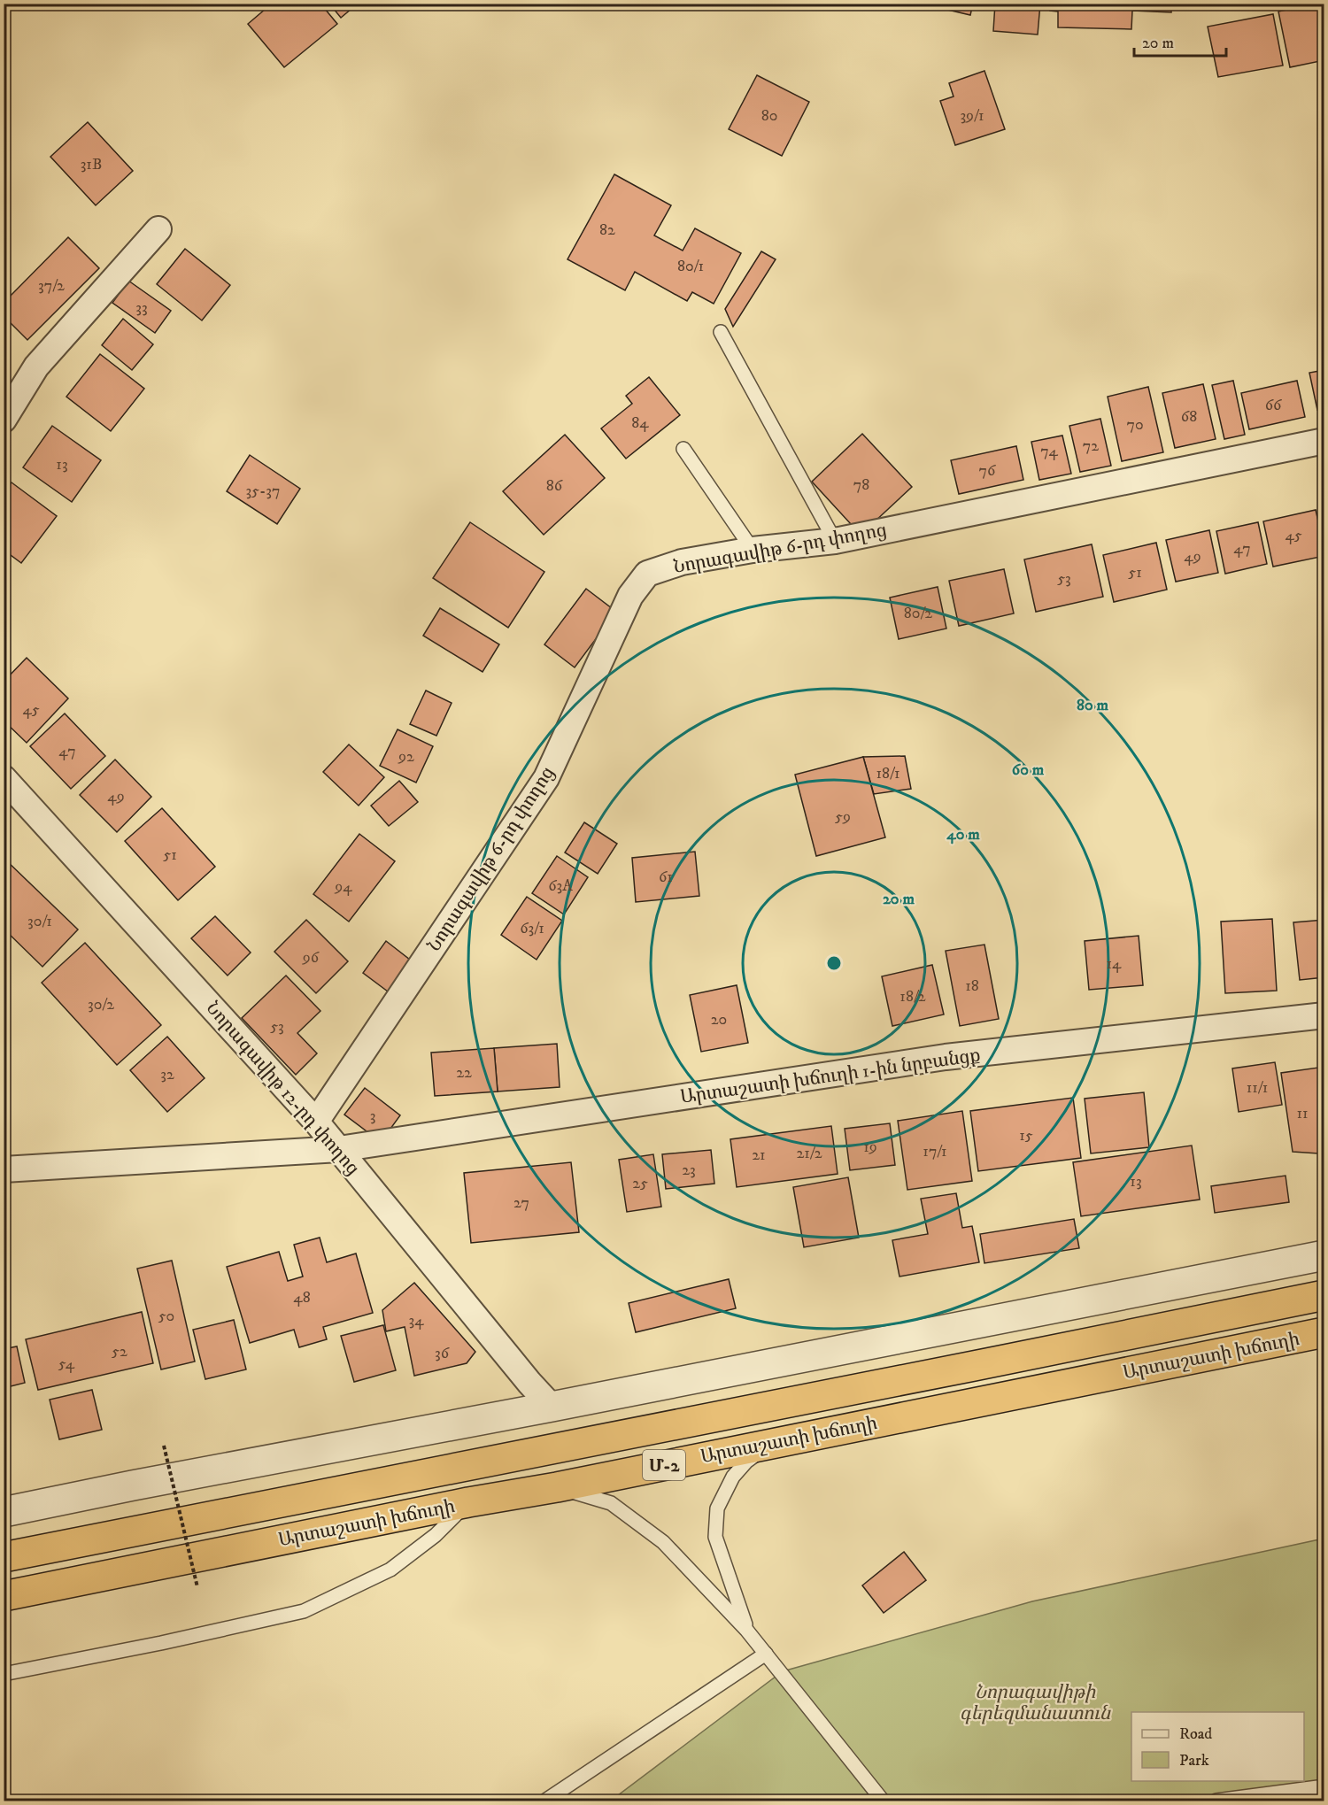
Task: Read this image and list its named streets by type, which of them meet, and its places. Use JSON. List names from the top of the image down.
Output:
{
  "streets": {
    "highway": ["Արտաշատի խճուղի", "Մ-2"],
    "street": ["Նորագավիթ 6-րդ փողոց", "Արտաշատի խճուղի 1-ին նրբանցք", "Նորագավիթ 12-րդ փողոց"]
  },
  "crossings": [
    ["Նորագավիթ 6-րդ փողոց", "Նորագավիթ 12-րդ փողոց"],
    ["Արտաշատի խճուղի 1-ին նրբանցք", "Նորագավիթ 12-րդ փողոց"]
  ],
  "parks": ["Նորագավիթի գերեզմանատուն"],
  "house_numbers": [
    "80",
    "39/1",
    "31B",
    "82",
    "80/1",
    "37/2",
    "33",
    "66",
    "68",
    "84",
    "70",
    "72",
    "74",
    "13",
    "76",
    "78",
    "86",
    "35-37",
    "45",
    "47",
    "49",
    "51",
    "53",
    "80/2",
    "45",
    "47",
    "92",
    "18/1",
    "49",
    "59",
    "51",
    "61",
    "63A",
    "94",
    "30/1",
    "63/1",
    "96",
    "14",
    "18",
    "18/2",
    "30/2",
    "20",
    "53",
    "22",
    "32",
    "11/1",
    "11",
    "3",
    "15",
    "19",
    "17/1",
    "21/2",
    "21",
    "23",
    "13",
    "25",
    "27",
    "48",
    "50",
    "34",
    "52",
    "36",
    "54"
  ],
  "legend": ["Road", "Park"],
  "scale_bar": "20 m",
  "rings": [
    "80 m",
    "60 m",
    "40 m",
    "20 m"
  ]
}
